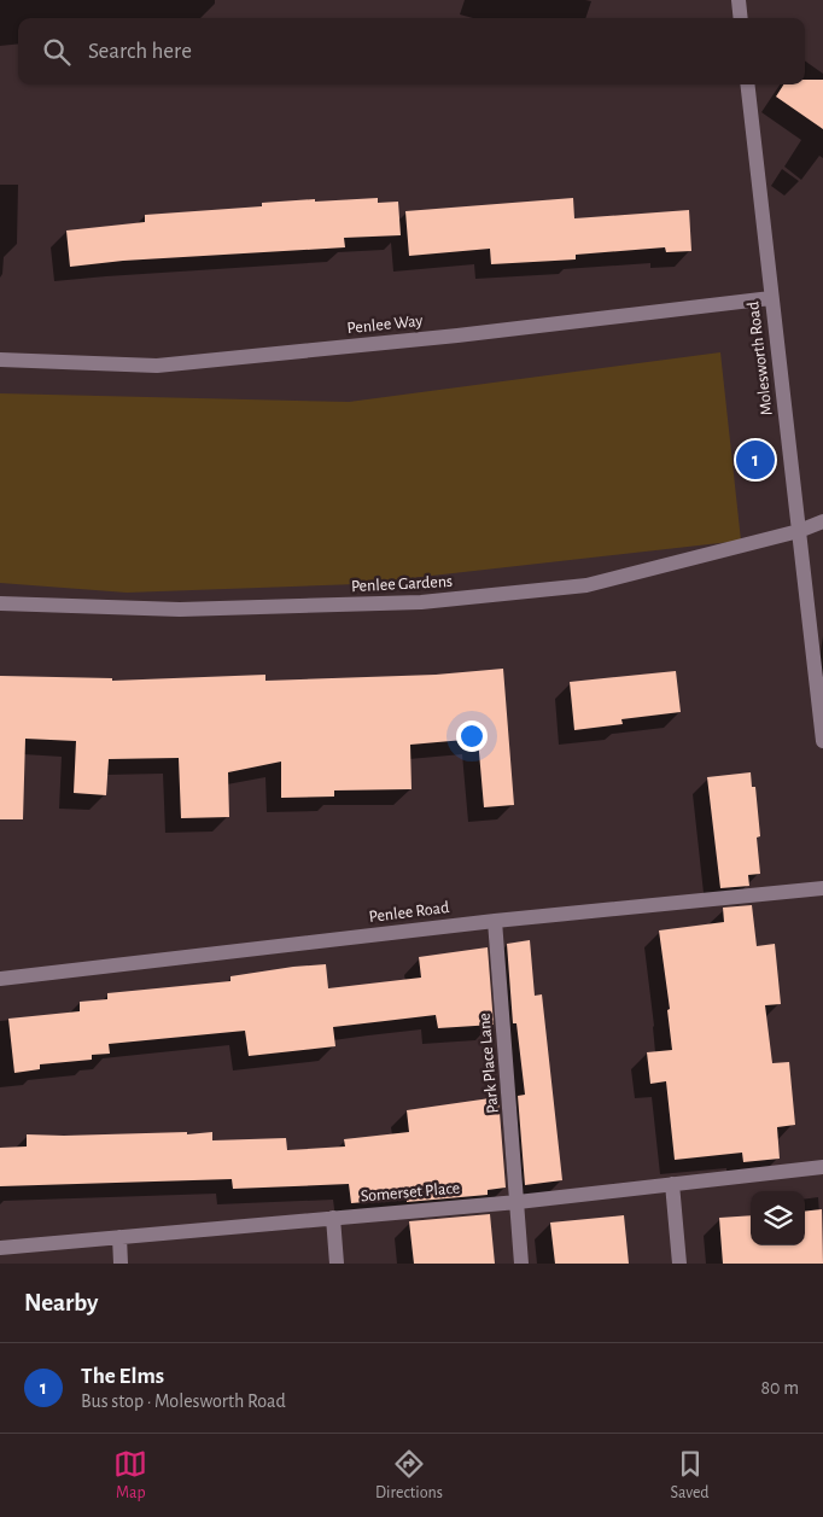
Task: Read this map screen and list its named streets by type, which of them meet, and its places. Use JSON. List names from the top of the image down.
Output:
{
  "streets": {
    "street": [
      "Penlee Way",
      "Molesworth Road",
      "Penlee Gardens",
      "Penlee Road",
      "Park Place Lane",
      "Somerset Place"
    ]
  },
  "crossings": [
    ["Penlee Way", "Molesworth Road"],
    ["Molesworth Road", "Penlee Gardens"],
    ["Penlee Road", "Park Place Lane"],
    ["Park Place Lane", "Somerset Place"]
  ],
  "page": {
    "search": "Search here",
    "pins": "1",
    "heading": "Nearby",
    "list": [
      {
        "mark": "1",
        "name": "The Elms",
        "note": "Bus stop · Molesworth Road",
        "value": "80 m"
      }
    ],
    "nav": ["Map", "Directions", "Saved"]
  }
}
